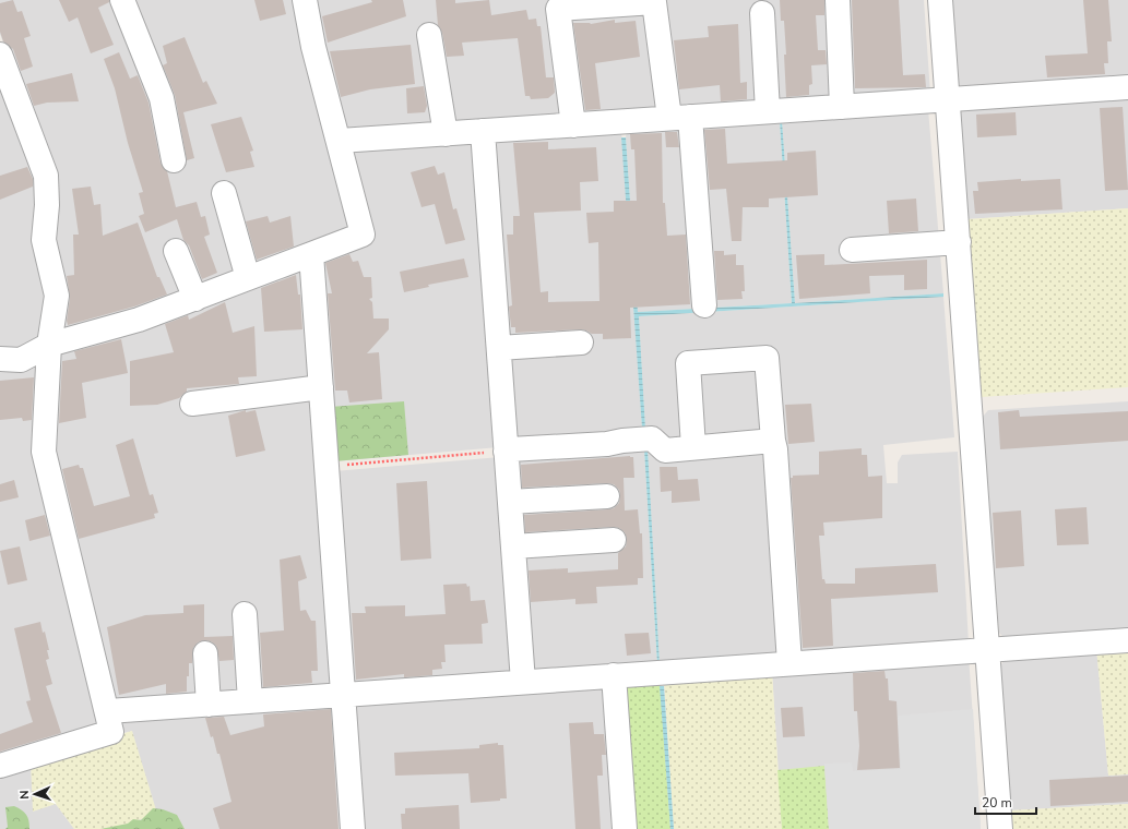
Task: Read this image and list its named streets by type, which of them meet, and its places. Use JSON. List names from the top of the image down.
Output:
{
  "scale_bar": "20 m",
  "north": "left"
}
